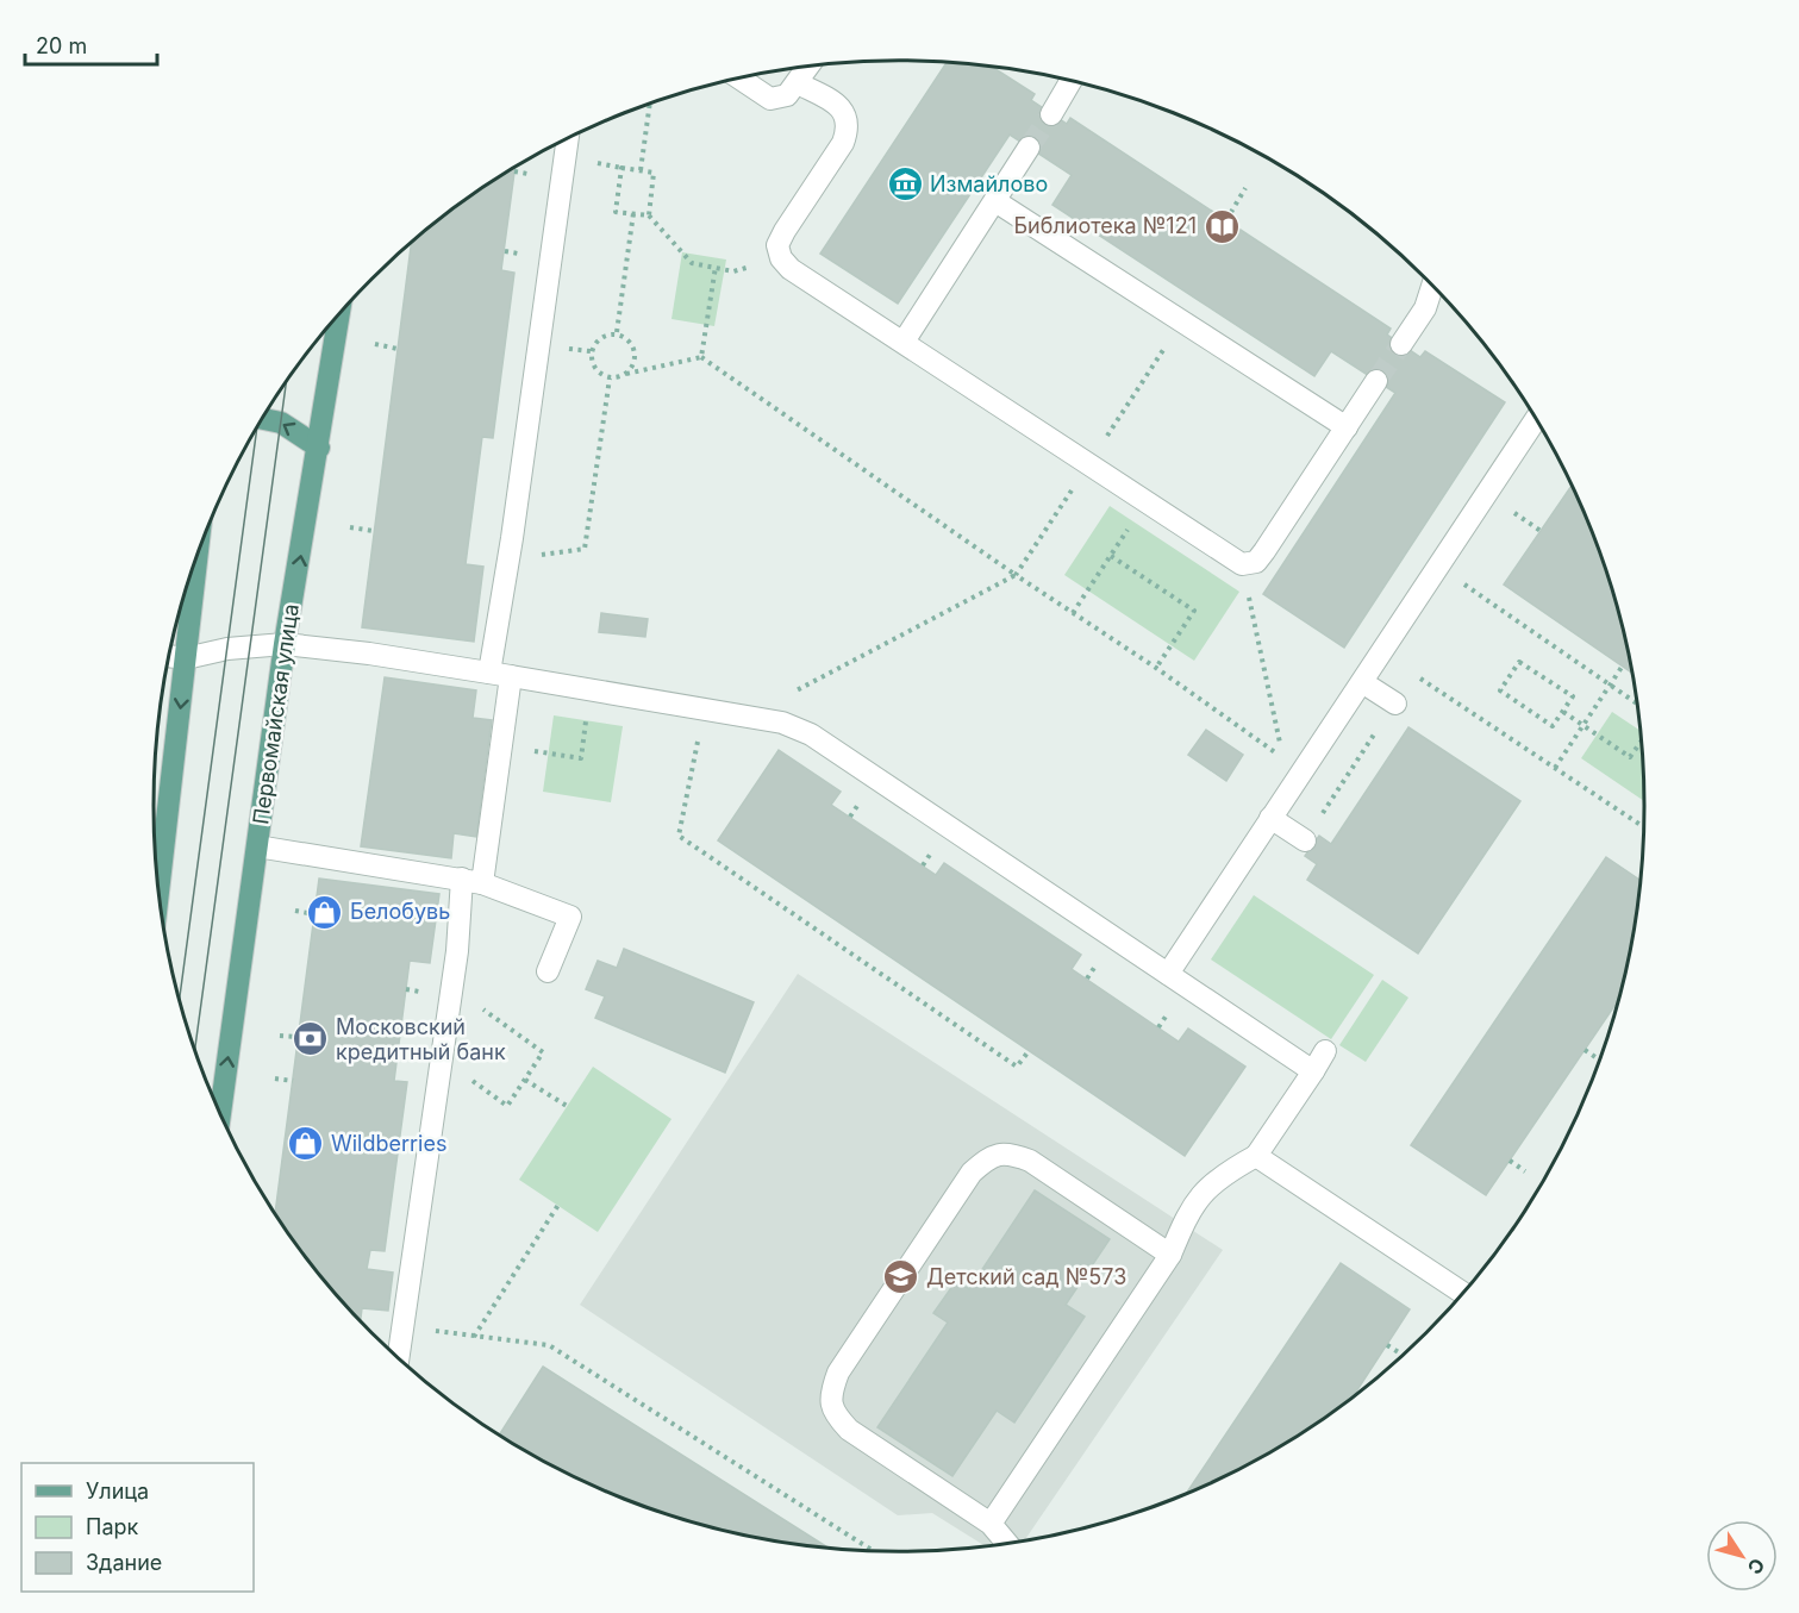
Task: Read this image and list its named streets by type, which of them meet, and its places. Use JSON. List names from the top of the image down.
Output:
{
  "streets": {
    "main road": ["Первомайская улица"]
  },
  "one_way": ["Первомайская улица"],
  "places": {
    "museum": ["Измайлово"],
    "library": ["Библиотека №121"],
    "shop": ["Белобувь", "Wildberries"],
    "bank": ["Московский кредитный банк"],
    "school or university": ["Детский сад №573"]
  },
  "legend": ["Улица", "Парк", "Здание"],
  "scale_bar": "20 m",
  "north": "bottom right"
}
